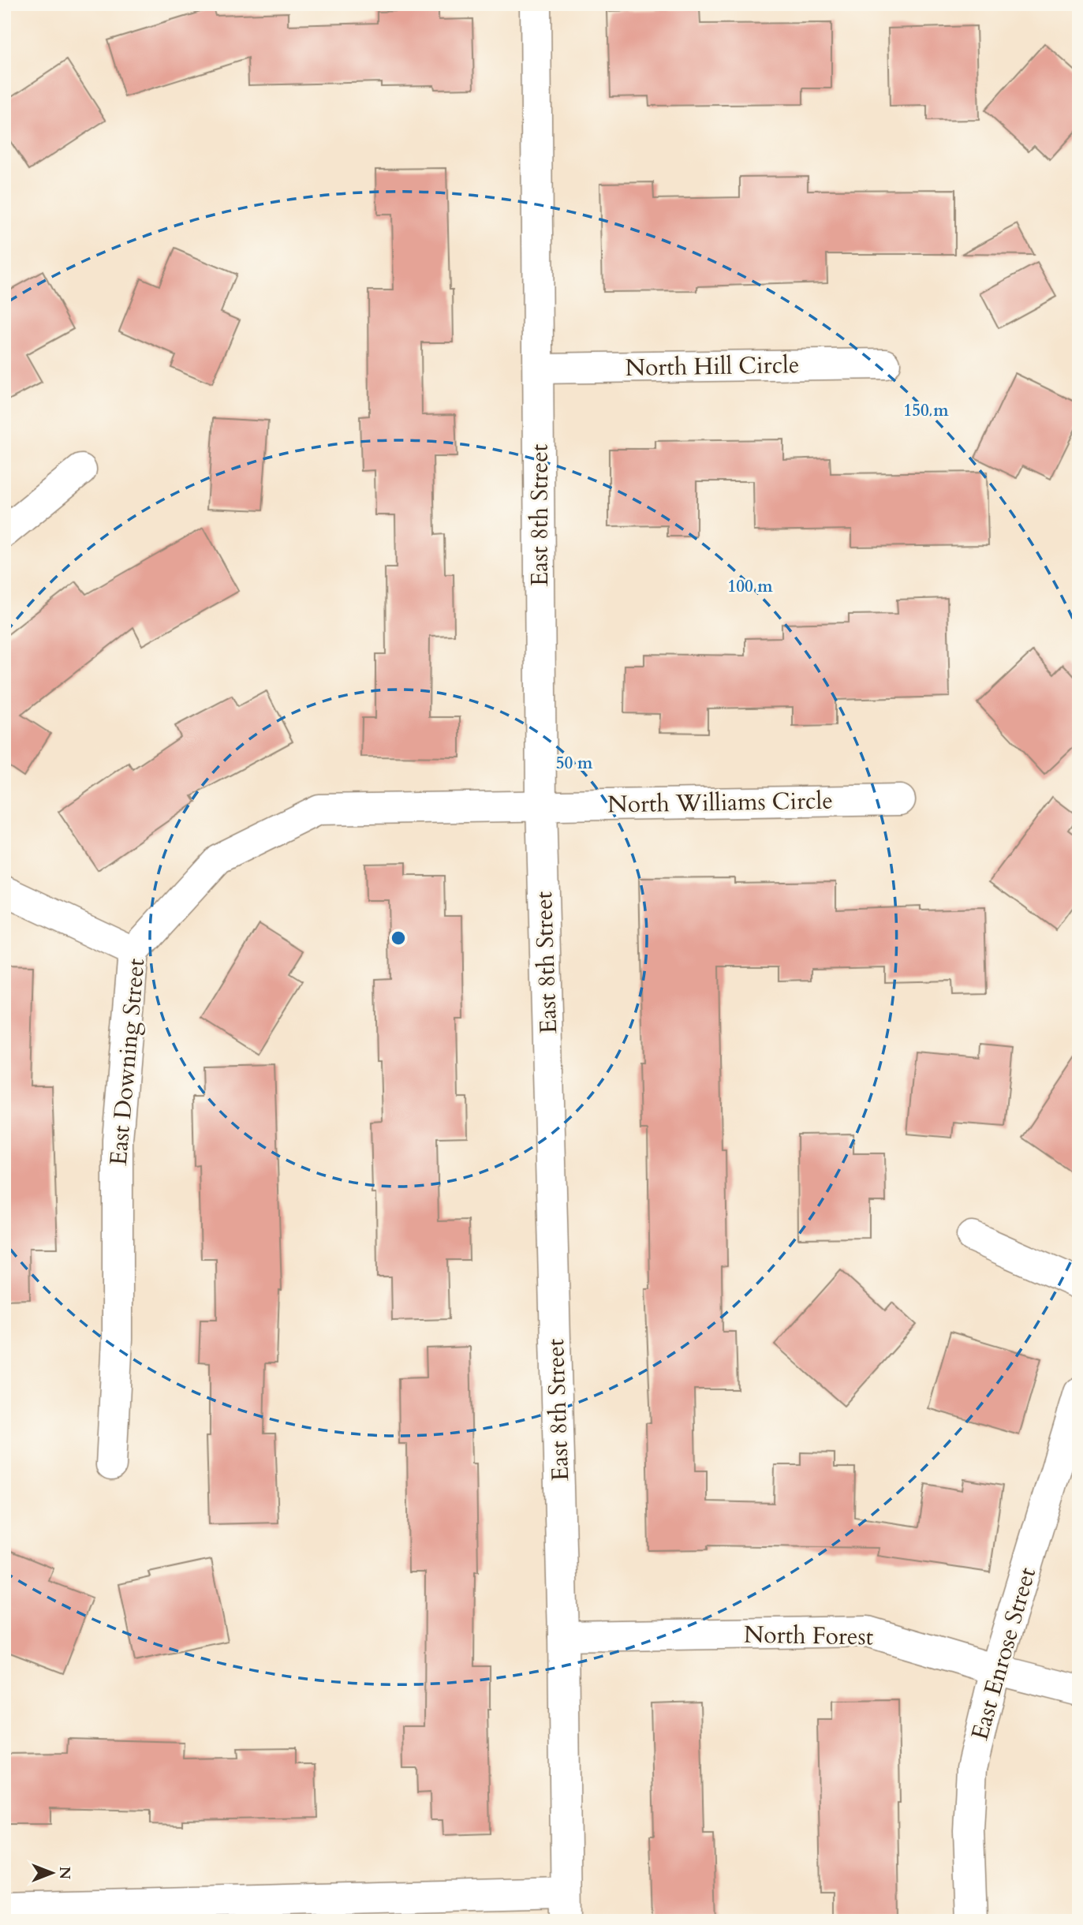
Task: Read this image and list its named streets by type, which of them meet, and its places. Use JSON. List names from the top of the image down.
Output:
{
  "streets": {
    "street": [
      "North Hill Circle",
      "East 8th Street",
      "North Williams Circle",
      "East Downing Street",
      "North Forest",
      "East Enrose Street"
    ]
  },
  "crossings": [
    ["North Hill Circle", "East 8th Street"],
    ["East 8th Street", "North Williams Circle"],
    ["East 8th Street", "East Downing Street"],
    ["East 8th Street", "North Forest"],
    ["North Williams Circle", "East Downing Street"],
    ["North Forest", "East Enrose Street"]
  ],
  "north": "right",
  "rings": ["150 m", "100 m", "50 m"]
}
